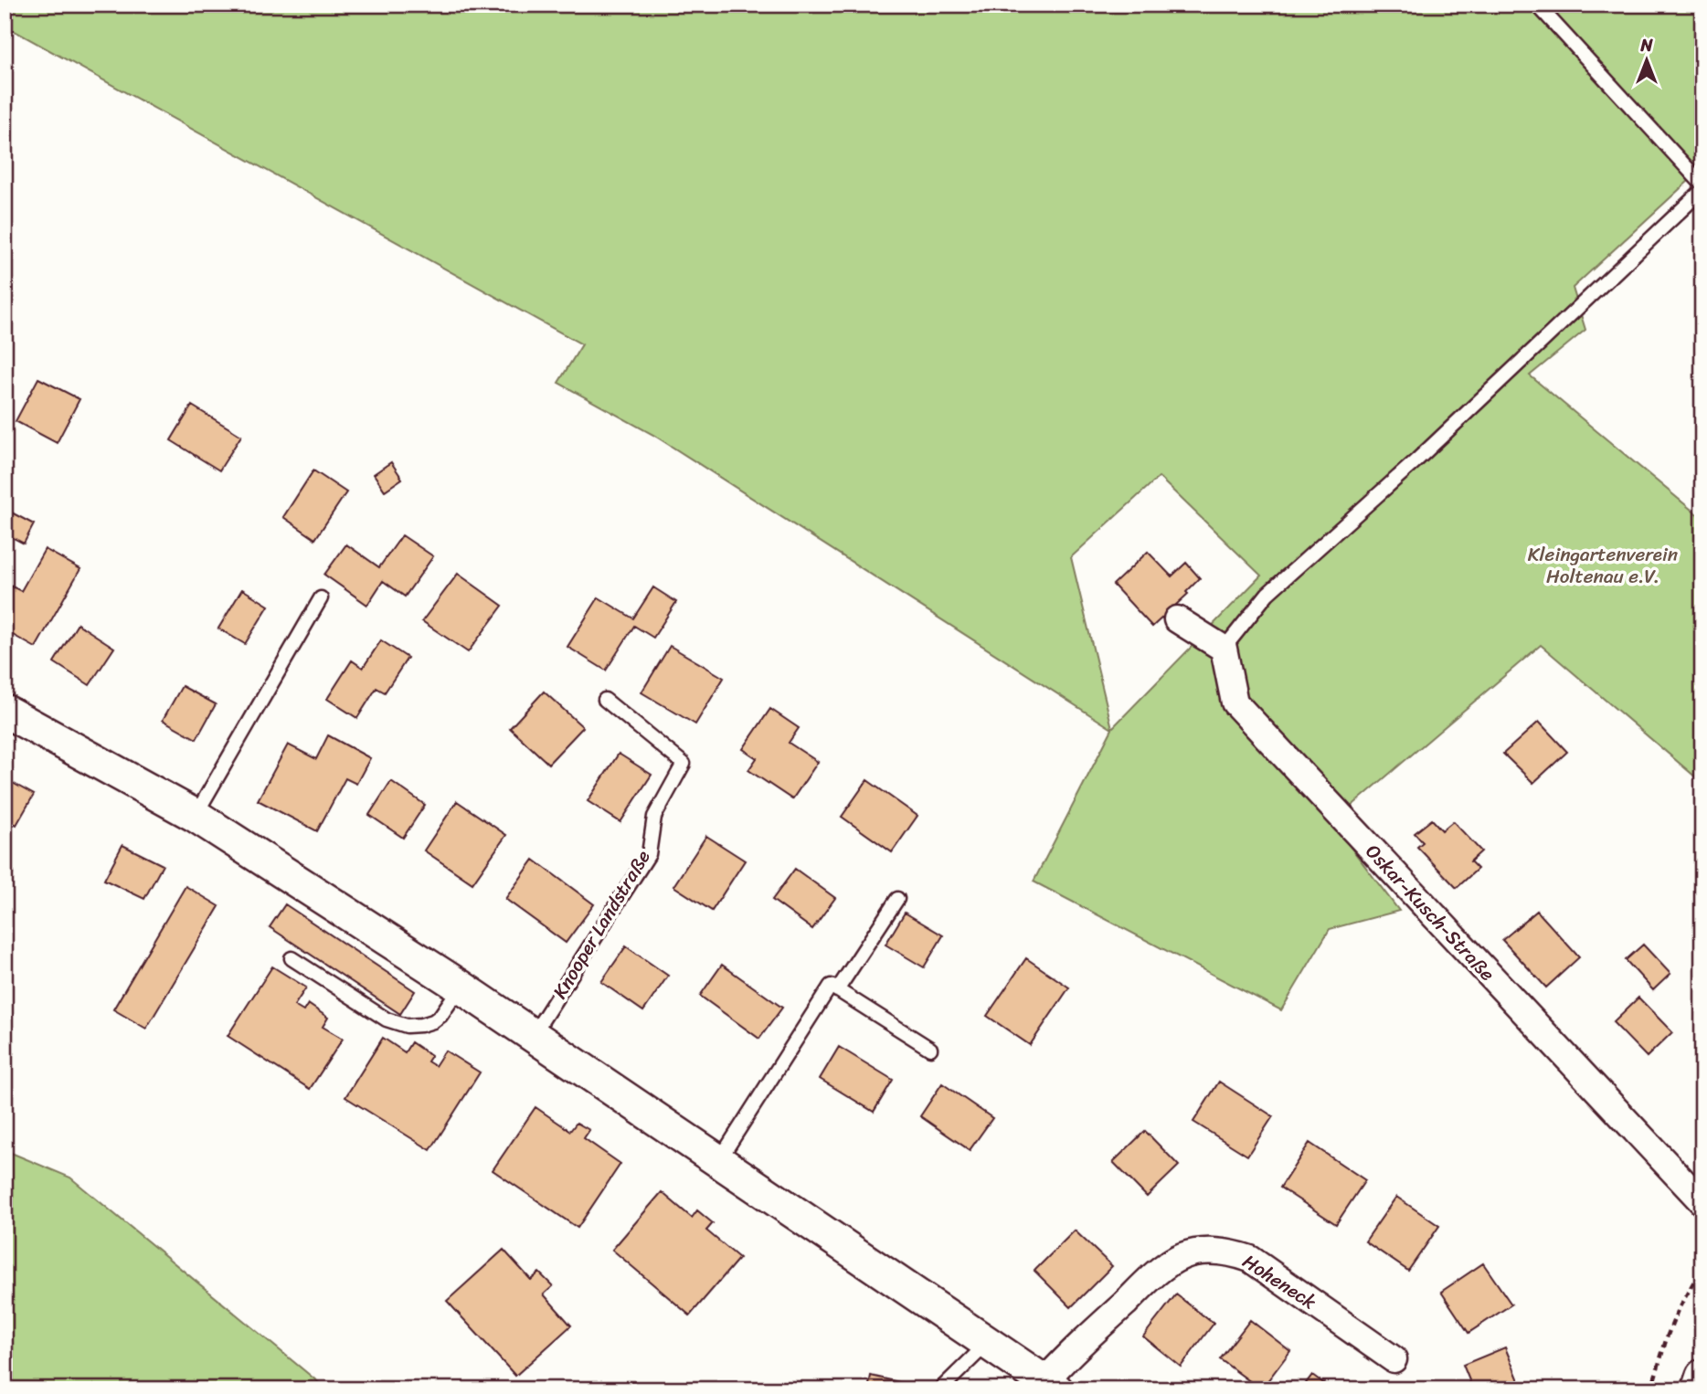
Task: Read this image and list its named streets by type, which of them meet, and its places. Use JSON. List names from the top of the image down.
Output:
{
  "streets": {
    "street": ["Oskar-Kusch-Straße", "Hoheneck"],
    "lane": ["Knooper Landstraße"]
  },
  "parks": ["Kleingartenverein Holtenau e.V."],
  "north": "top"
}
